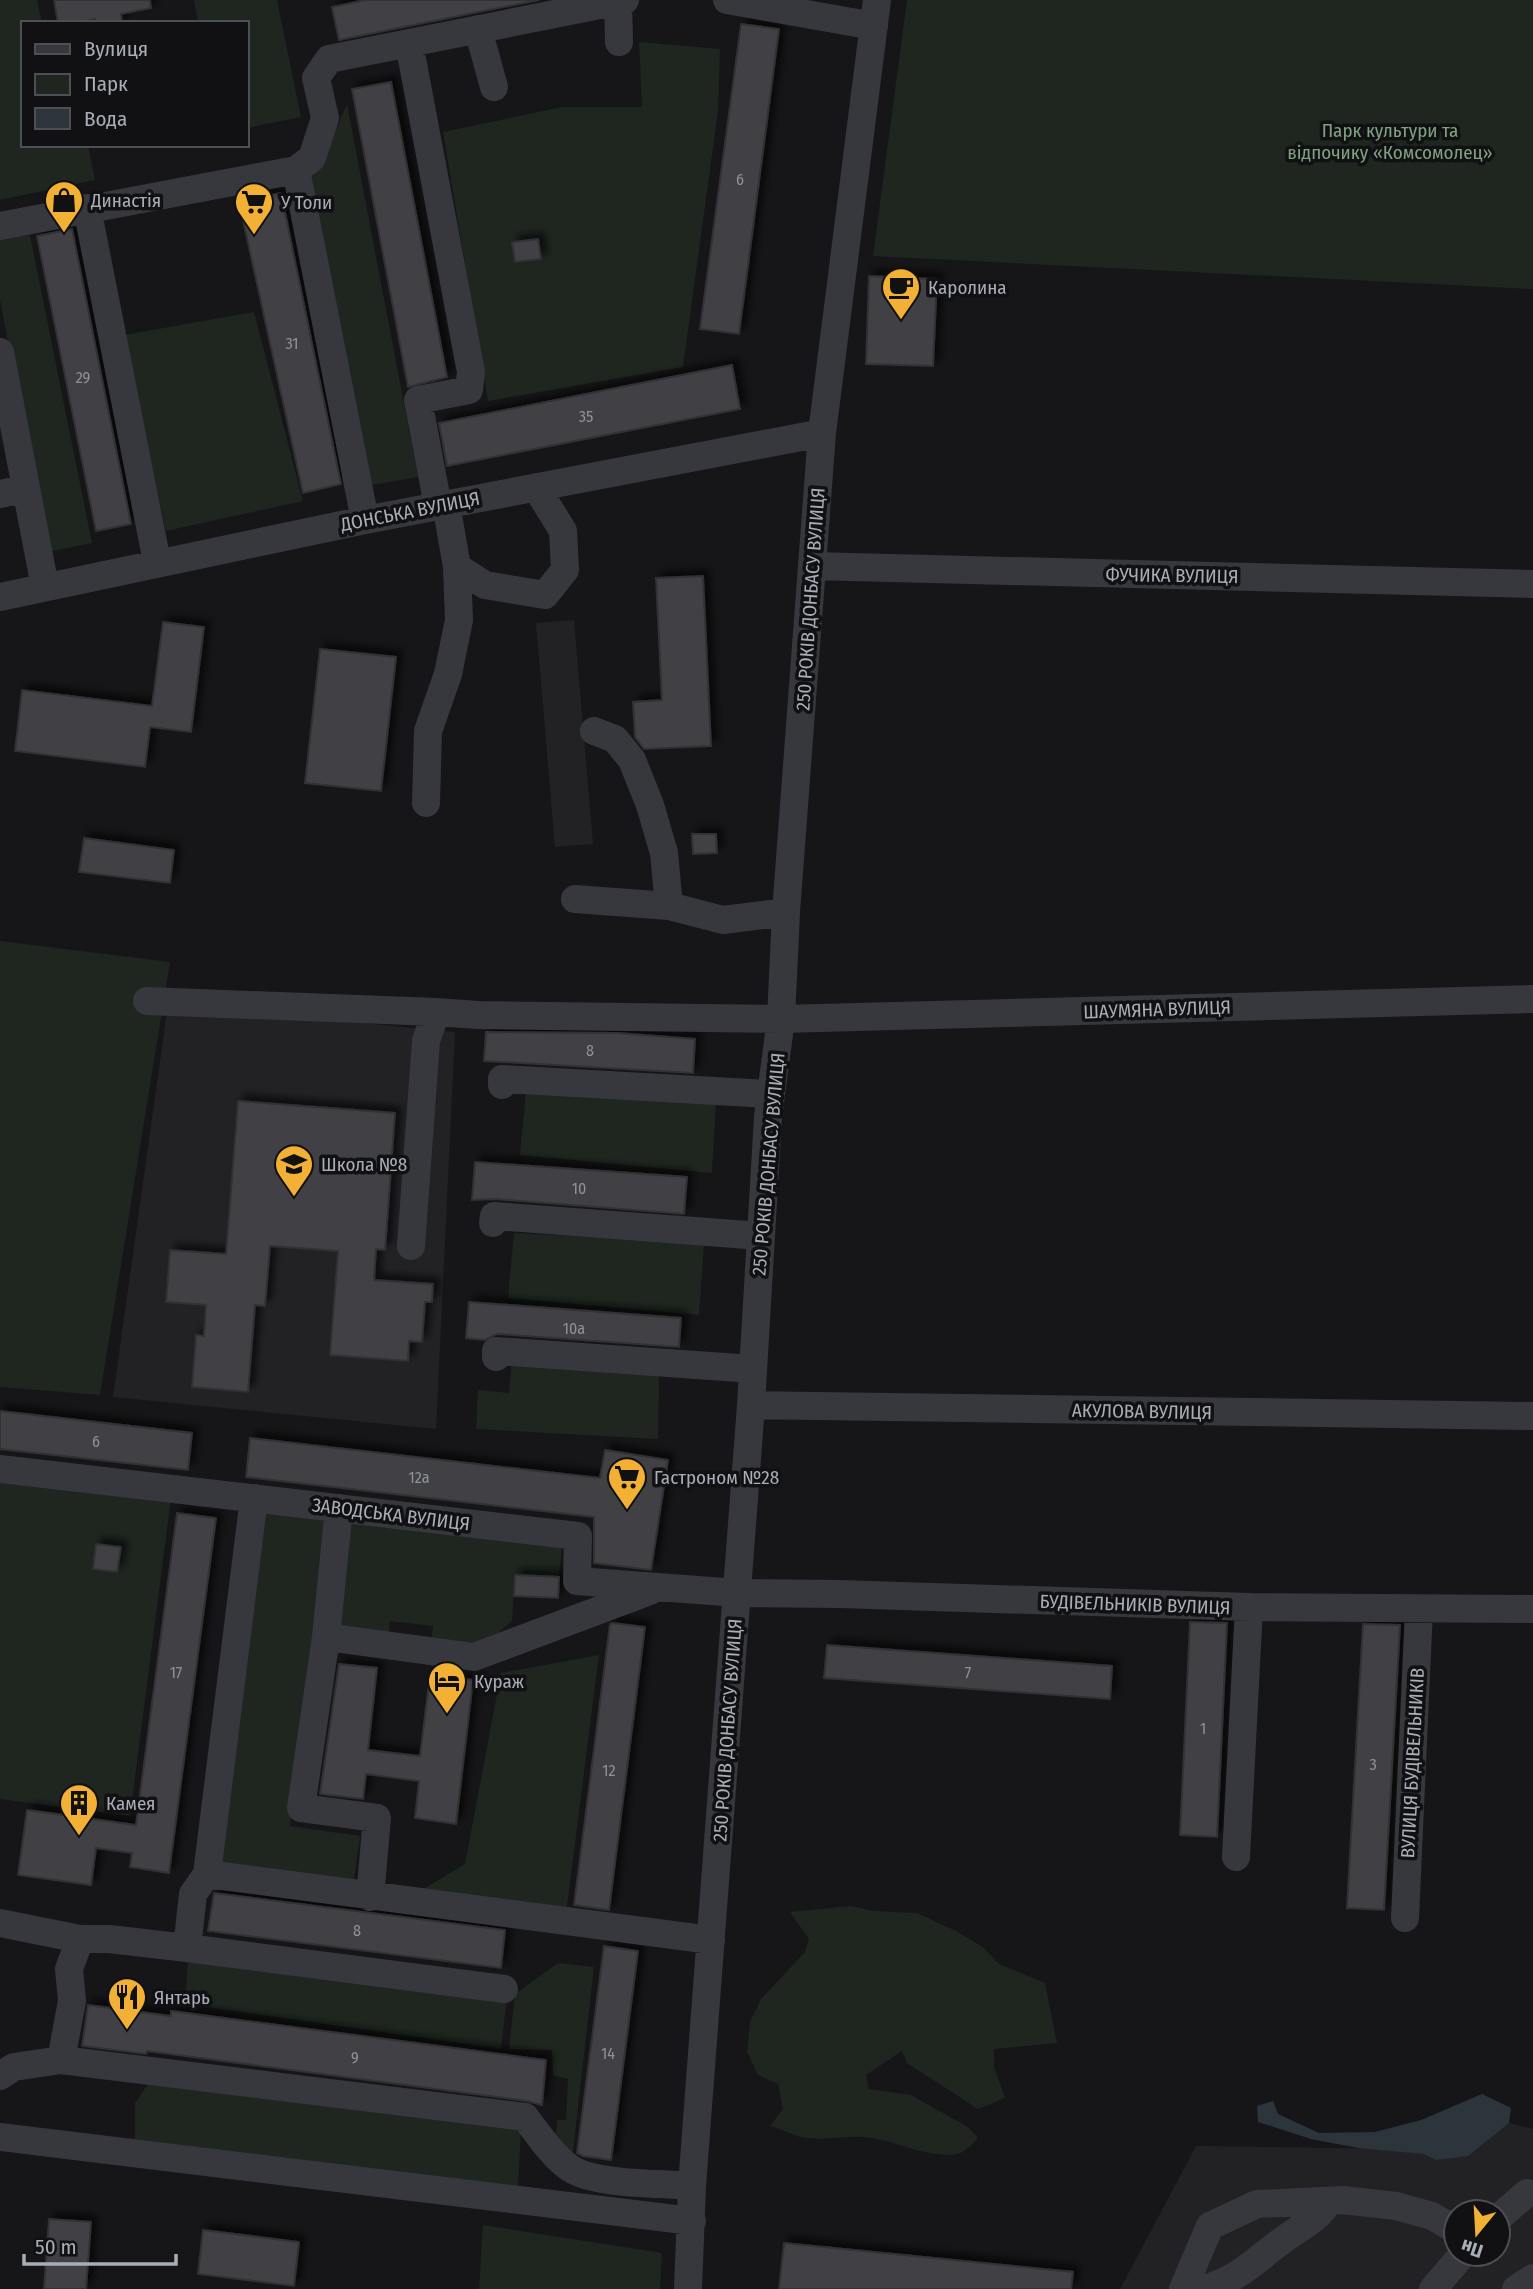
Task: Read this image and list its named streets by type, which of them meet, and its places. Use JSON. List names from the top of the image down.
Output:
{
  "streets": {
    "street": [
      "ДОНСЬКА ВУЛИЦЯ",
      "ФУЧИКА ВУЛИЦЯ",
      "250 РОКІВ ДОНБАСУ ВУЛИЦЯ",
      "ШАУМЯНА ВУЛИЦЯ",
      "АКУЛОВА ВУЛИЦЯ",
      "ЗАВОДСЬКА ВУЛИЦЯ",
      "БУДІВЕЛЬНИКІВ ВУЛИЦЯ",
      "ВУЛИЦЯ БУДІВЕЛЬНИКІВ"
    ]
  },
  "crossings": [
    ["ДОНСЬКА ВУЛИЦЯ", "250 РОКІВ ДОНБАСУ ВУЛИЦЯ"],
    ["ФУЧИКА ВУЛИЦЯ", "250 РОКІВ ДОНБАСУ ВУЛИЦЯ"],
    ["250 РОКІВ ДОНБАСУ ВУЛИЦЯ", "ШАУМЯНА ВУЛИЦЯ"],
    ["250 РОКІВ ДОНБАСУ ВУЛИЦЯ", "АКУЛОВА ВУЛИЦЯ"],
    ["250 РОКІВ ДОНБАСУ ВУЛИЦЯ", "ЗАВОДСЬКА ВУЛИЦЯ"],
    ["250 РОКІВ ДОНБАСУ ВУЛИЦЯ", "БУДІВЕЛЬНИКІВ ВУЛИЦЯ"],
    ["ЗАВОДСЬКА ВУЛИЦЯ", "БУДІВЕЛЬНИКІВ ВУЛИЦЯ"],
    ["БУДІВЕЛЬНИКІВ ВУЛИЦЯ", "ВУЛИЦЯ БУДІВЕЛЬНИКІВ"]
  ],
  "parks": ["Парк культури та відпочику «Комсомолец»"],
  "places": {
    "shop": ["Династія"],
    "supermarket": ["У Толи", "Гастроном №28"],
    "cafe": ["Каролина"],
    "school or university": ["Школа №8"],
    "hotel": ["Кураж"],
    "building": ["Камея"],
    "restaurant": ["Янтарь"]
  },
  "house_numbers": [
    "6",
    "31",
    "29",
    "35",
    "8",
    "10",
    "10а",
    "6",
    "12а",
    "17",
    "7",
    "1",
    "3",
    "12",
    "8",
    "14",
    "9"
  ],
  "legend": ["Вулиця", "Парк", "Вода"],
  "scale_bar": "50 m",
  "north": "bottom"
}
